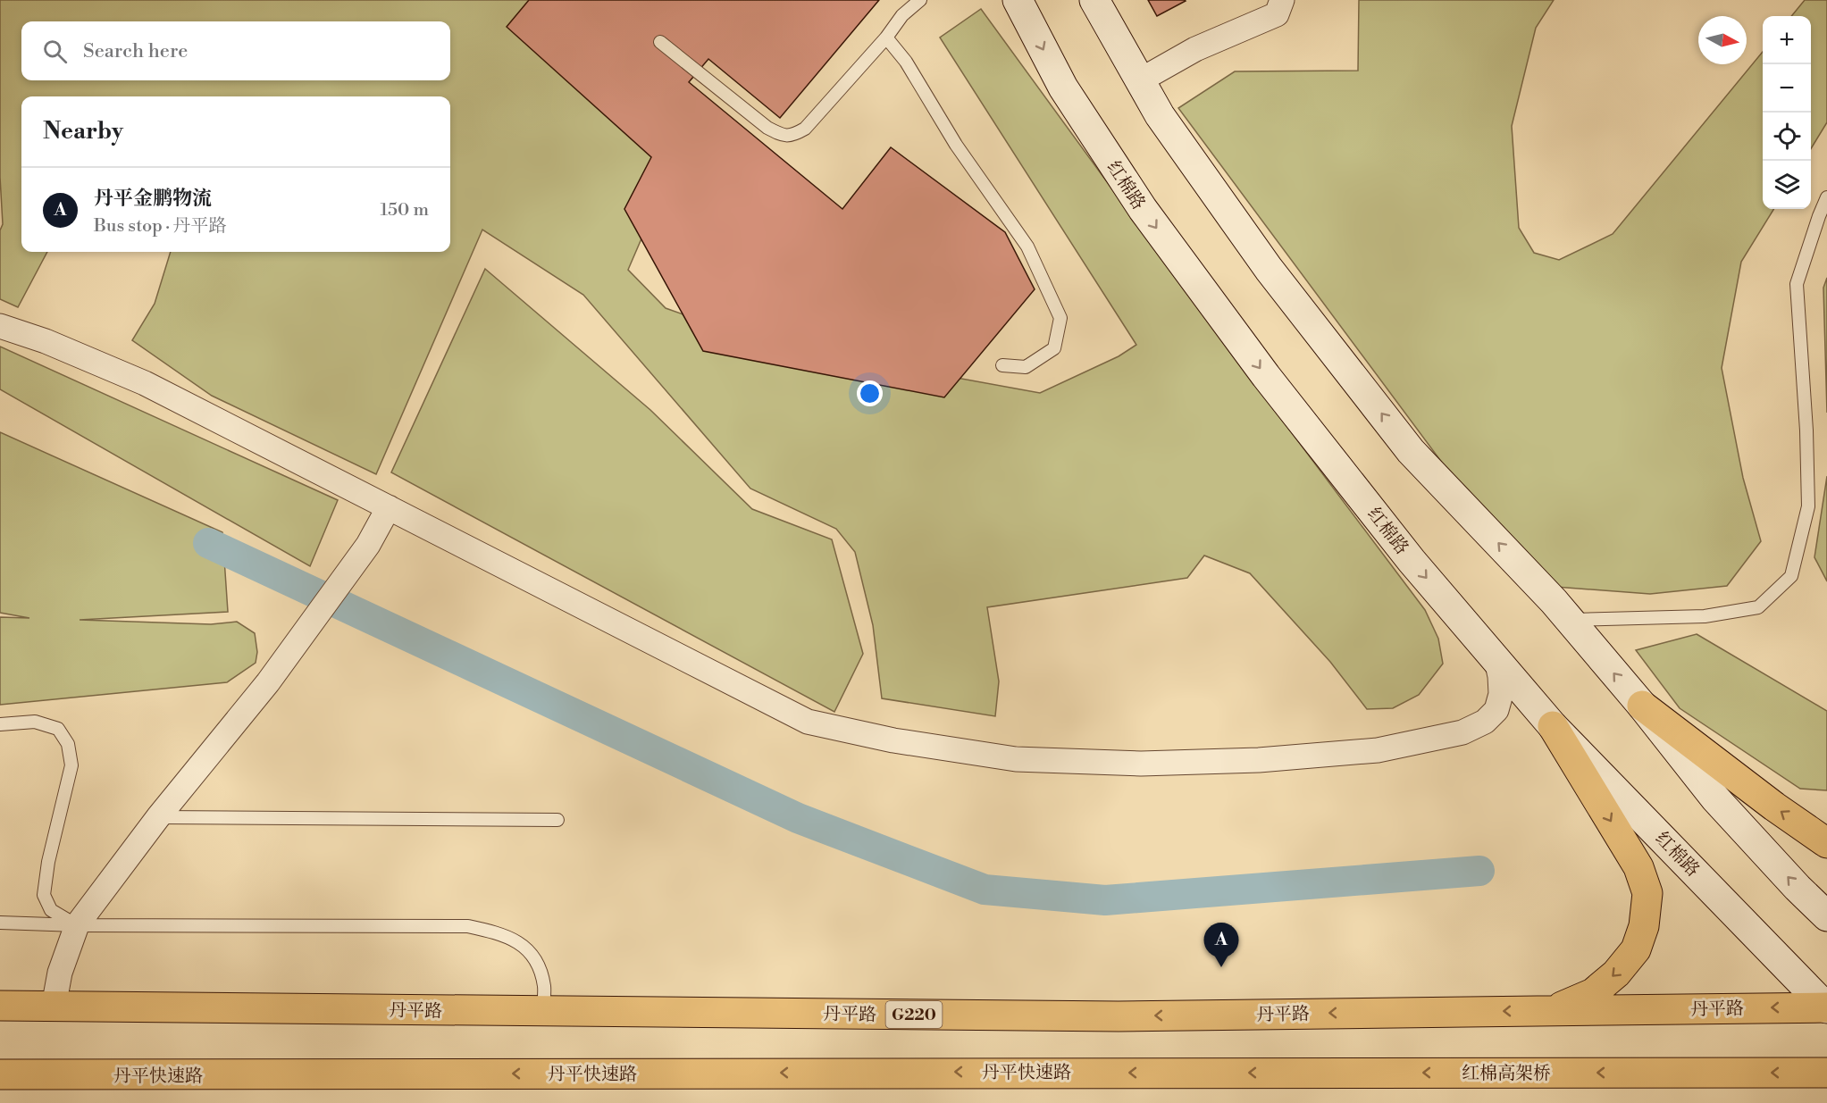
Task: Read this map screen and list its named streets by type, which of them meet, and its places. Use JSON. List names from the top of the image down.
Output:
{
  "streets": {
    "highway": [
      "丹平路",
      "G220",
      "丹平快速路",
      "红棉高架桥"
    ],
    "main road": ["红棉路"]
  },
  "crossings": [
    ["红棉路", "丹平路"],
    ["丹平快速路", "红棉高架桥"]
  ],
  "one_way": ["丹平路", "丹平快速路", "红棉高架桥"],
  "north": "right",
  "page": {
    "map_buttons": ["+", "−"],
    "search": "Search here",
    "heading": "Nearby",
    "list": [
      {
        "mark": "A",
        "name": "丹平金鹏物流",
        "note": "Bus stop · 丹平路",
        "value": "150 m"
      }
    ],
    "pins": "A"
  }
}
